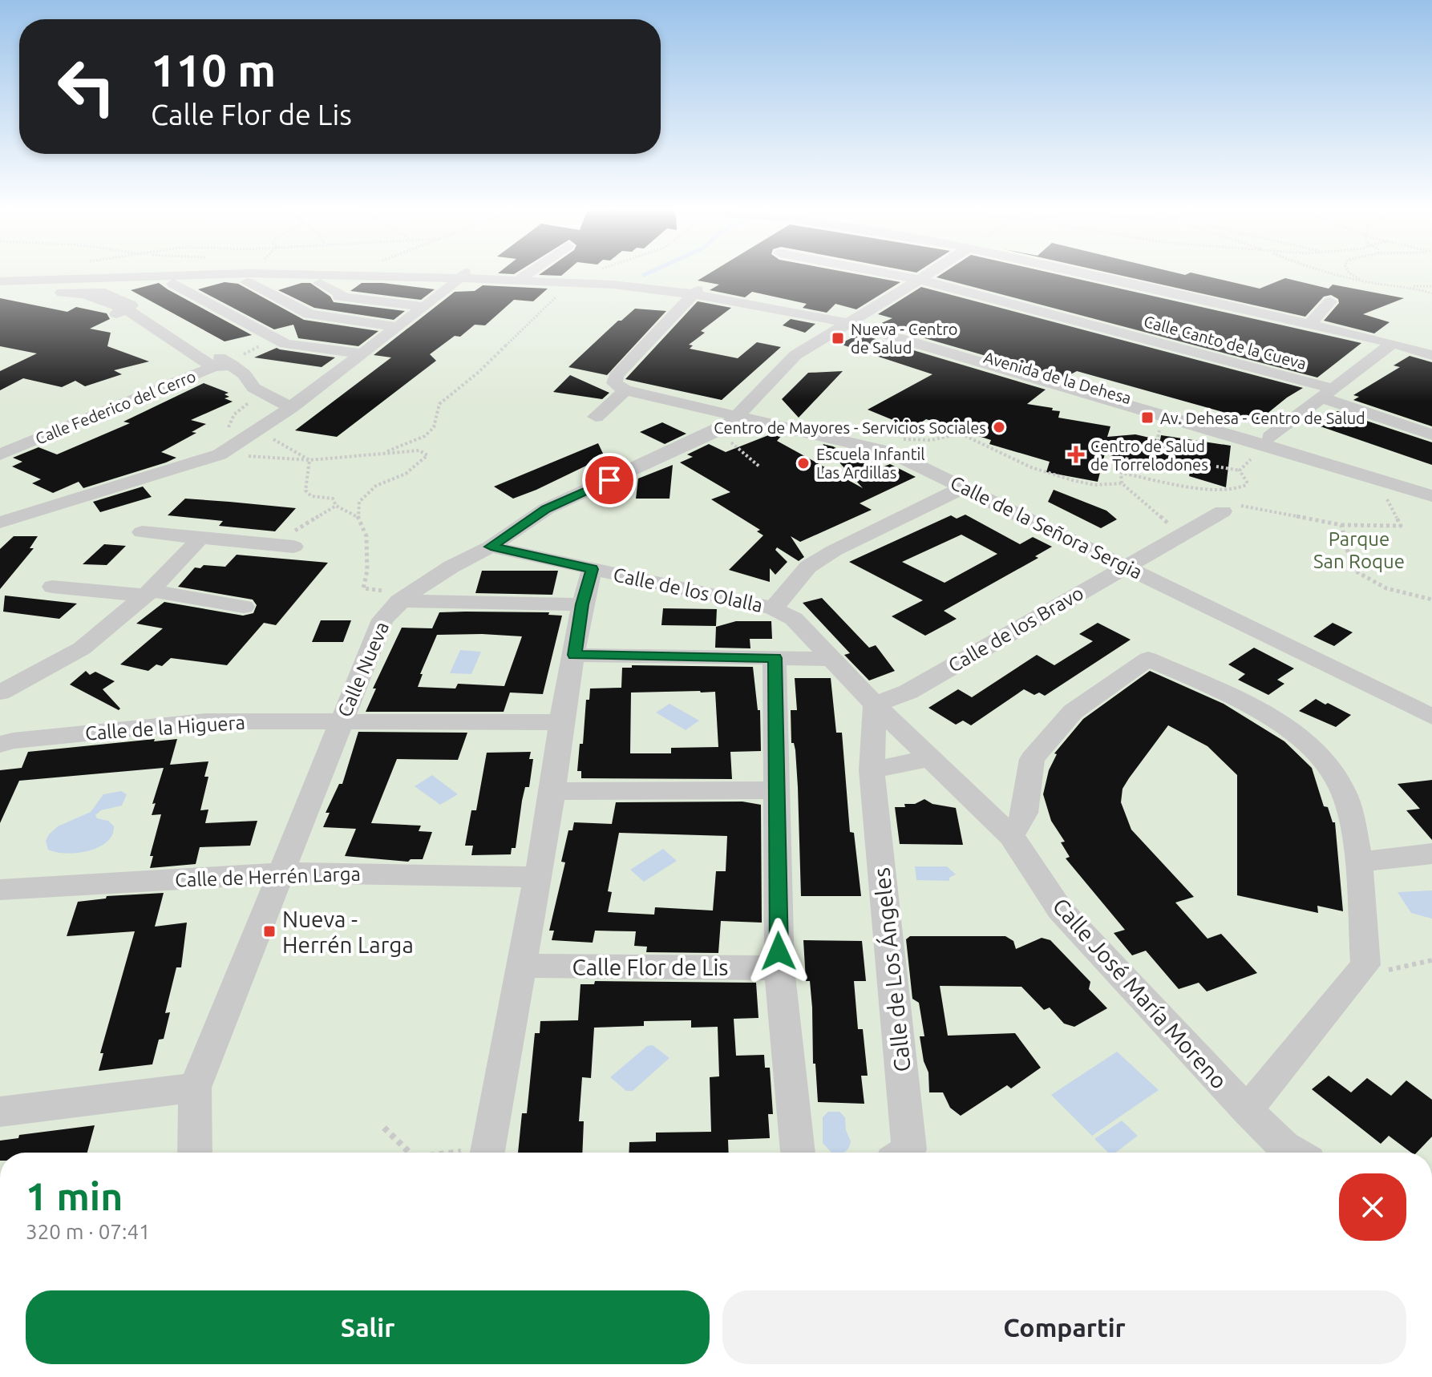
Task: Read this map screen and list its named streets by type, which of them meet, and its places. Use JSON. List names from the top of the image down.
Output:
{
  "streets": {
    "street": [
      "Calle Canto de la Cueva",
      "Avenida de la Dehesa",
      "Calle Federico del Cerro",
      "Calle de la Señora Sergia",
      "Calle de los Olalla",
      "Calle de los Bravo",
      "Calle Nueva",
      "Calle de la Higuera",
      "Calle de Herrén Larga",
      "Calle Flor de Lis",
      "Calle de Los Ángeles",
      "Calle José María Moreno"
    ]
  },
  "crossings": [
    ["Calle Canto de la Cueva", "Calle Nueva"],
    ["Avenida de la Dehesa", "Calle Nueva"],
    ["Calle de la Señora Sergia", "Calle de los Bravo"],
    ["Calle de la Señora Sergia", "Calle Nueva"],
    ["Calle de los Olalla", "Calle Nueva"],
    ["Calle de los Bravo", "Calle de Los Ángeles"],
    ["Calle de los Bravo", "Calle José María Moreno"],
    ["Calle Nueva", "Calle de la Higuera"],
    ["Calle Nueva", "Calle de Herrén Larga"],
    ["Calle de Los Ángeles", "Calle José María Moreno"]
  ],
  "parks": ["Parque San Roque"],
  "places": {
    "transit": ["Nueva - Centro de Salud", "Av. Dehesa - Centro de Salud", "Nueva - Herrén Larga"],
    "other": ["Centro de Mayores - Servicios Sociales", "Escuela Infantil Las Ardillas"],
    "health": ["Centro de Salud de Torrelodones"]
  },
  "page": {
    "turn": ["110 m", "Calle Flor de Lis"],
    "heading": ["1 min", "320 m · 07:41"],
    "buttons": ["Salir", "Compartir"]
  }
}
